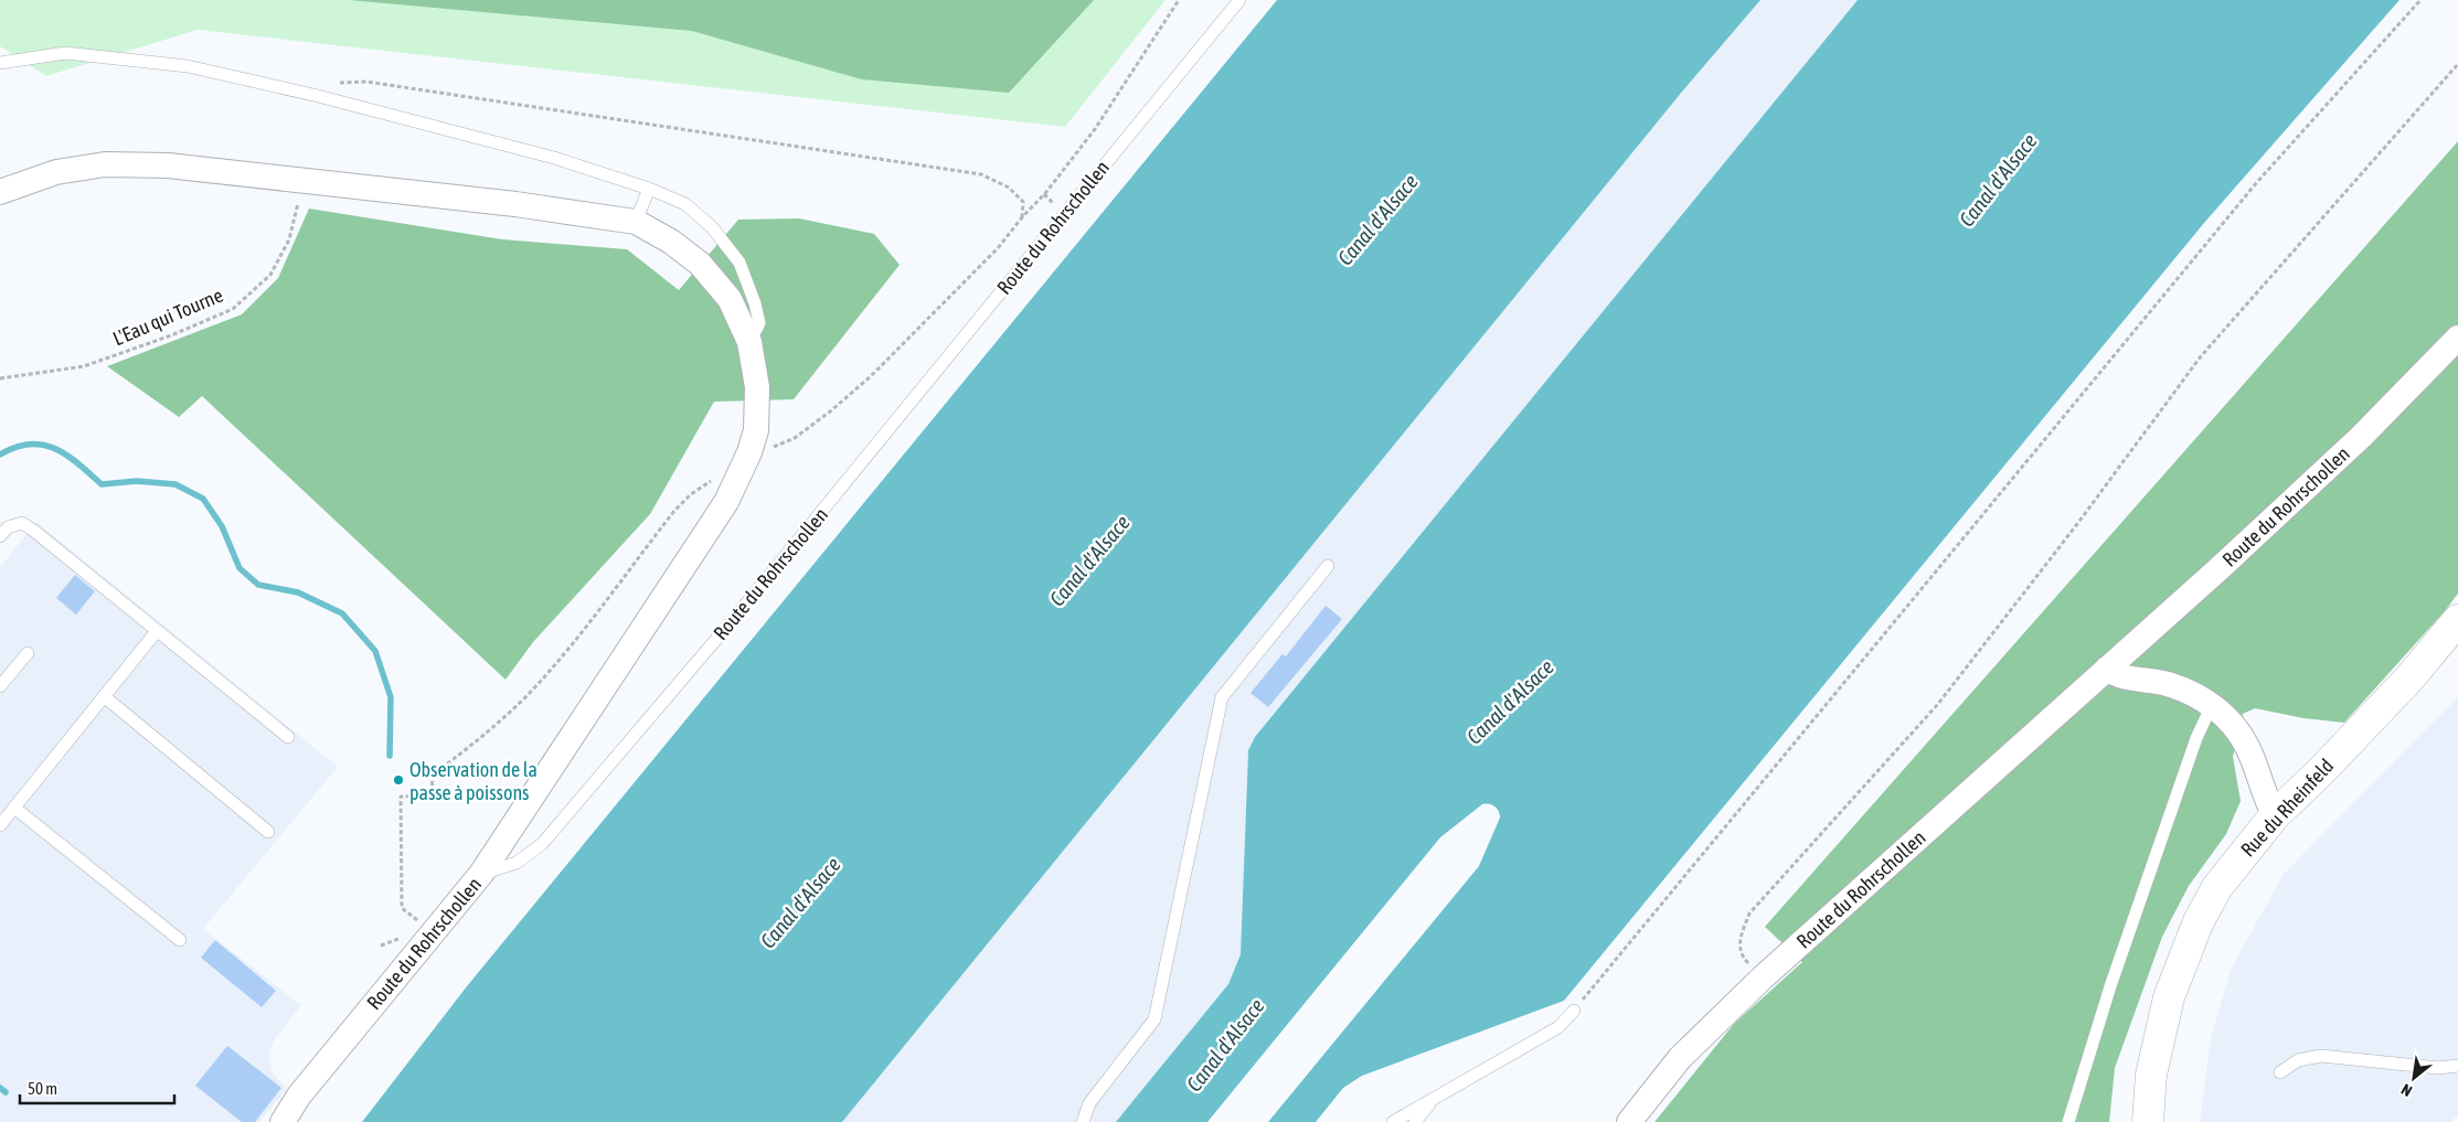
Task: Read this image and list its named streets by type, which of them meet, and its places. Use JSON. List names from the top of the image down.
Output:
{
  "streets": {
    "street": ["Route du Rohrschollen", "Rue du Rheinfeld"],
    "path": ["L'Eau qui Tourne"]
  },
  "water": ["Canal d'Alsace"],
  "places": ["Observation de la passe à poissons"],
  "scale_bar": "50 m",
  "north": "bottom left"
}
